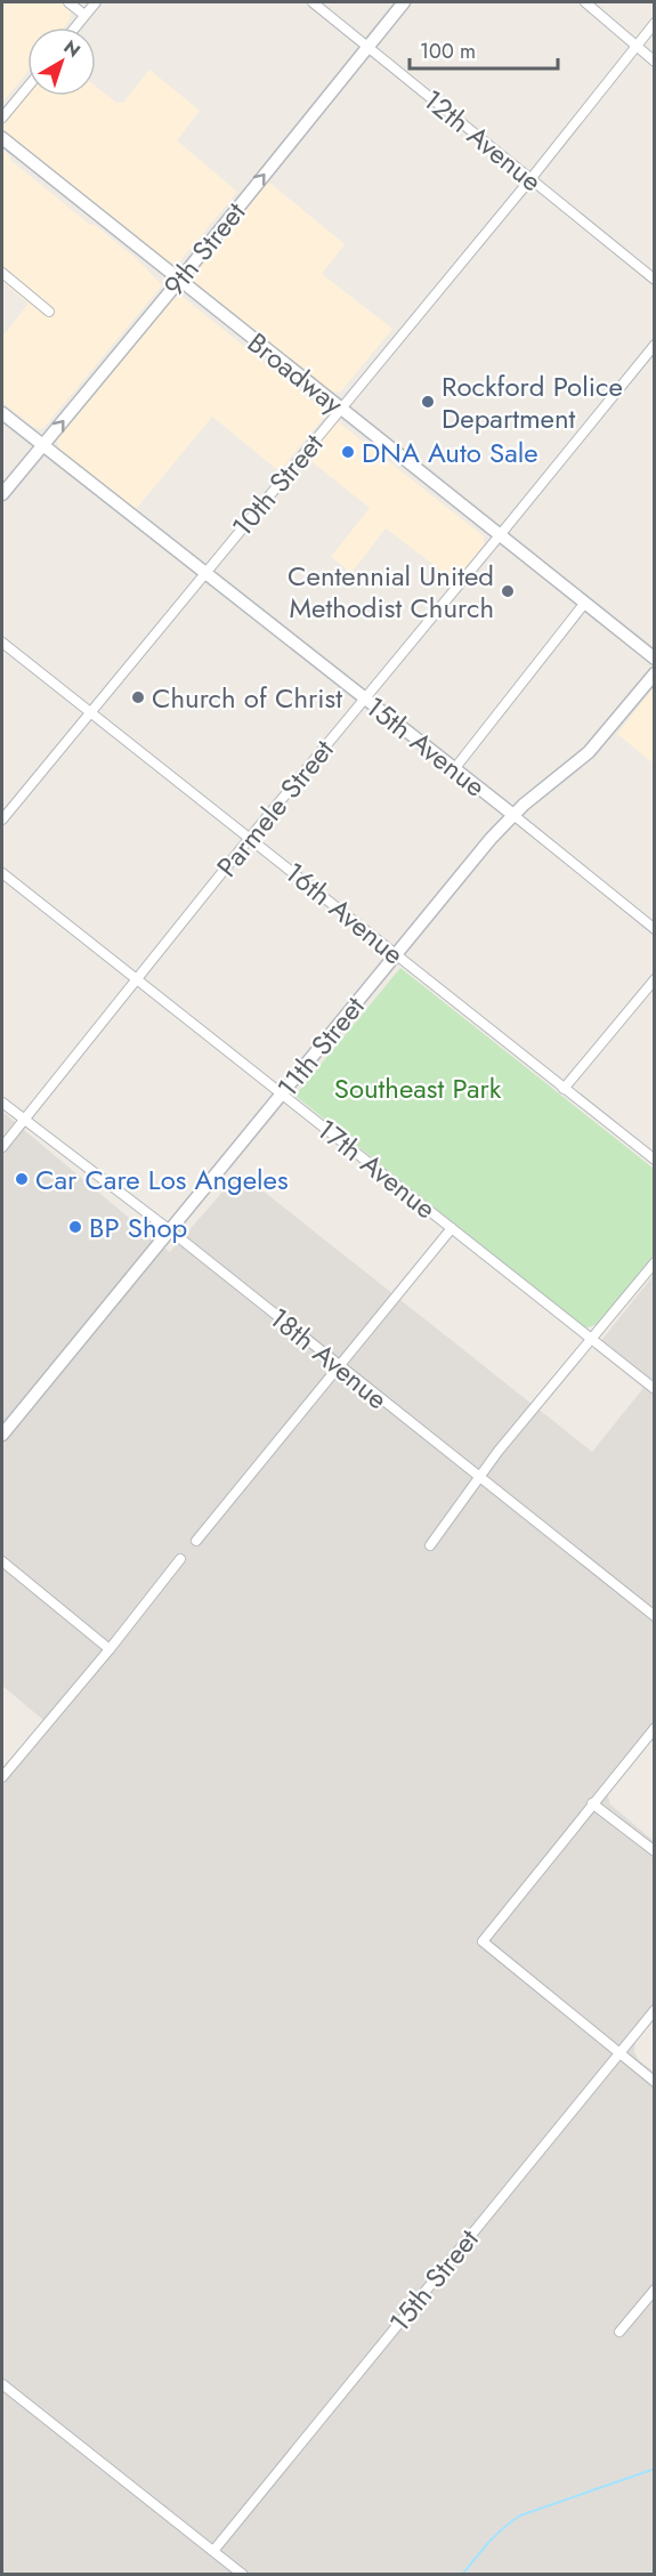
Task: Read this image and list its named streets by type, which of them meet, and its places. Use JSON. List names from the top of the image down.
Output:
{
  "streets": {
    "main road": [
      "9th Street",
      "Broadway",
      "15th Avenue",
      "11th Street"
    ],
    "street": [
      "12th Avenue",
      "10th Street",
      "Parmele Street",
      "16th Avenue",
      "17th Avenue",
      "18th Avenue",
      "15th Street"
    ]
  },
  "crossings": [
    ["12th Avenue", "9th Street"],
    ["12th Avenue", "10th Street"],
    ["9th Street", "Broadway"],
    ["9th Street", "15th Avenue"],
    ["Broadway", "10th Street"],
    ["Broadway", "Parmele Street"],
    ["10th Street", "15th Avenue"],
    ["10th Street", "16th Avenue"],
    ["15th Avenue", "Parmele Street"],
    ["15th Avenue", "11th Street"],
    ["Parmele Street", "16th Avenue"],
    ["Parmele Street", "17th Avenue"],
    ["Parmele Street", "18th Avenue"],
    ["16th Avenue", "11th Street"],
    ["11th Street", "17th Avenue"],
    ["11th Street", "18th Avenue"]
  ],
  "one_way": ["9th Street"],
  "parks": ["Southeast Park"],
  "places": [
    "Rockford Police Department",
    "DNA Auto Sale",
    "Centennial United Methodist Church",
    "Church of Christ",
    "Car Care Los Angeles",
    "BP Shop"
  ],
  "scale_bar": "100 m",
  "north": "top right"
}
